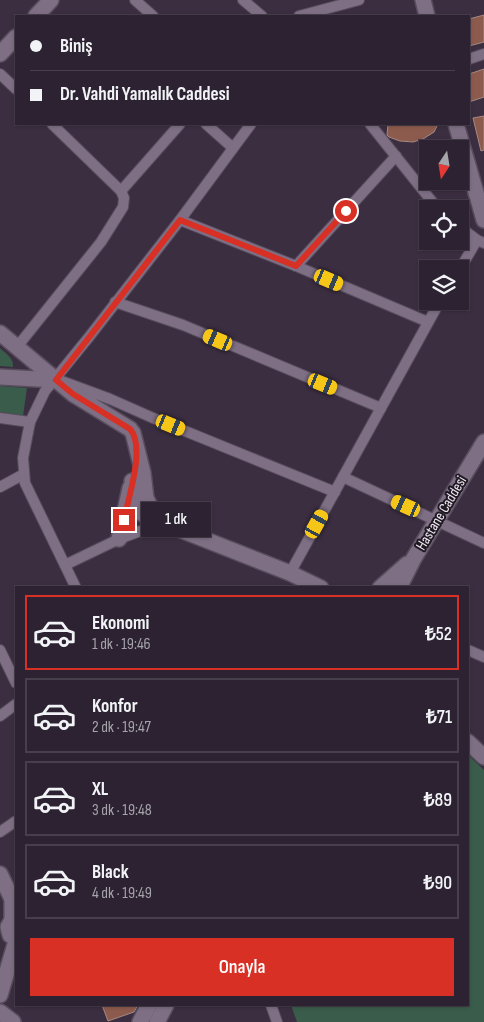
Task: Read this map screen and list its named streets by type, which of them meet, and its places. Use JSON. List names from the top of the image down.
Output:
{
  "streets": {
    "street": ["Hastane Caddesi"]
  },
  "north": "bottom",
  "page": {
    "banner": ["Biniş", "Dr. Vahdi Yamalık Caddesi"],
    "bubble": "1 dk",
    "list": [
      {
        "name": "Ekonomi",
        "note": "1 dk · 19:46",
        "value": "₺52"
      },
      {
        "name": "Konfor",
        "note": "2 dk · 19:47",
        "value": "₺71"
      },
      {
        "name": "XL",
        "note": "3 dk · 19:48",
        "value": "₺89"
      },
      {
        "name": "Black",
        "note": "4 dk · 19:49",
        "value": "₺90"
      }
    ],
    "buttons": "Onayla"
  }
}
